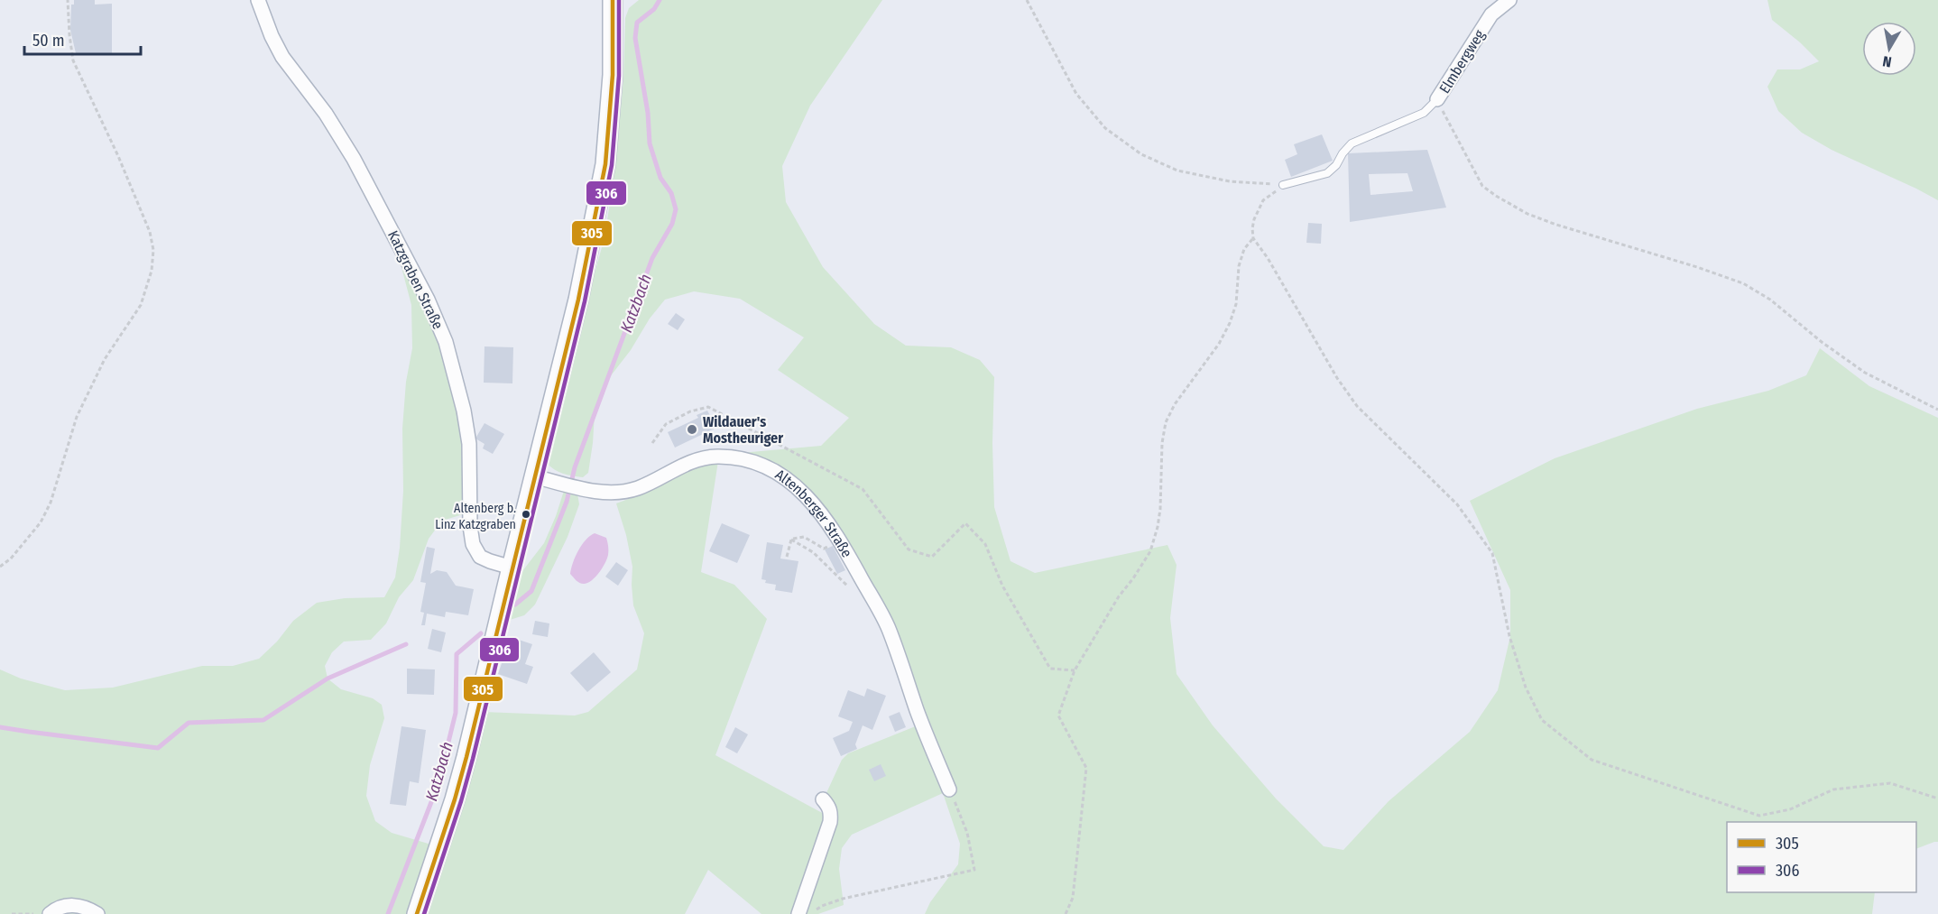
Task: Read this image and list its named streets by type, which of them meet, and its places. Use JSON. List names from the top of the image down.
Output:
{
  "streets": {
    "street": ["Elmbergweg", "Katzgraben Straße", "Altenberger Straße"]
  },
  "water": ["Katzbach"],
  "places": ["Wildauer's Mostheuriger", "Altenberg b. Linz Katzgraben"],
  "lines": ["transit line 305", "transit line 306"],
  "legend": ["305", "306"],
  "scale_bar": "50 m",
  "north": "bottom"
}
